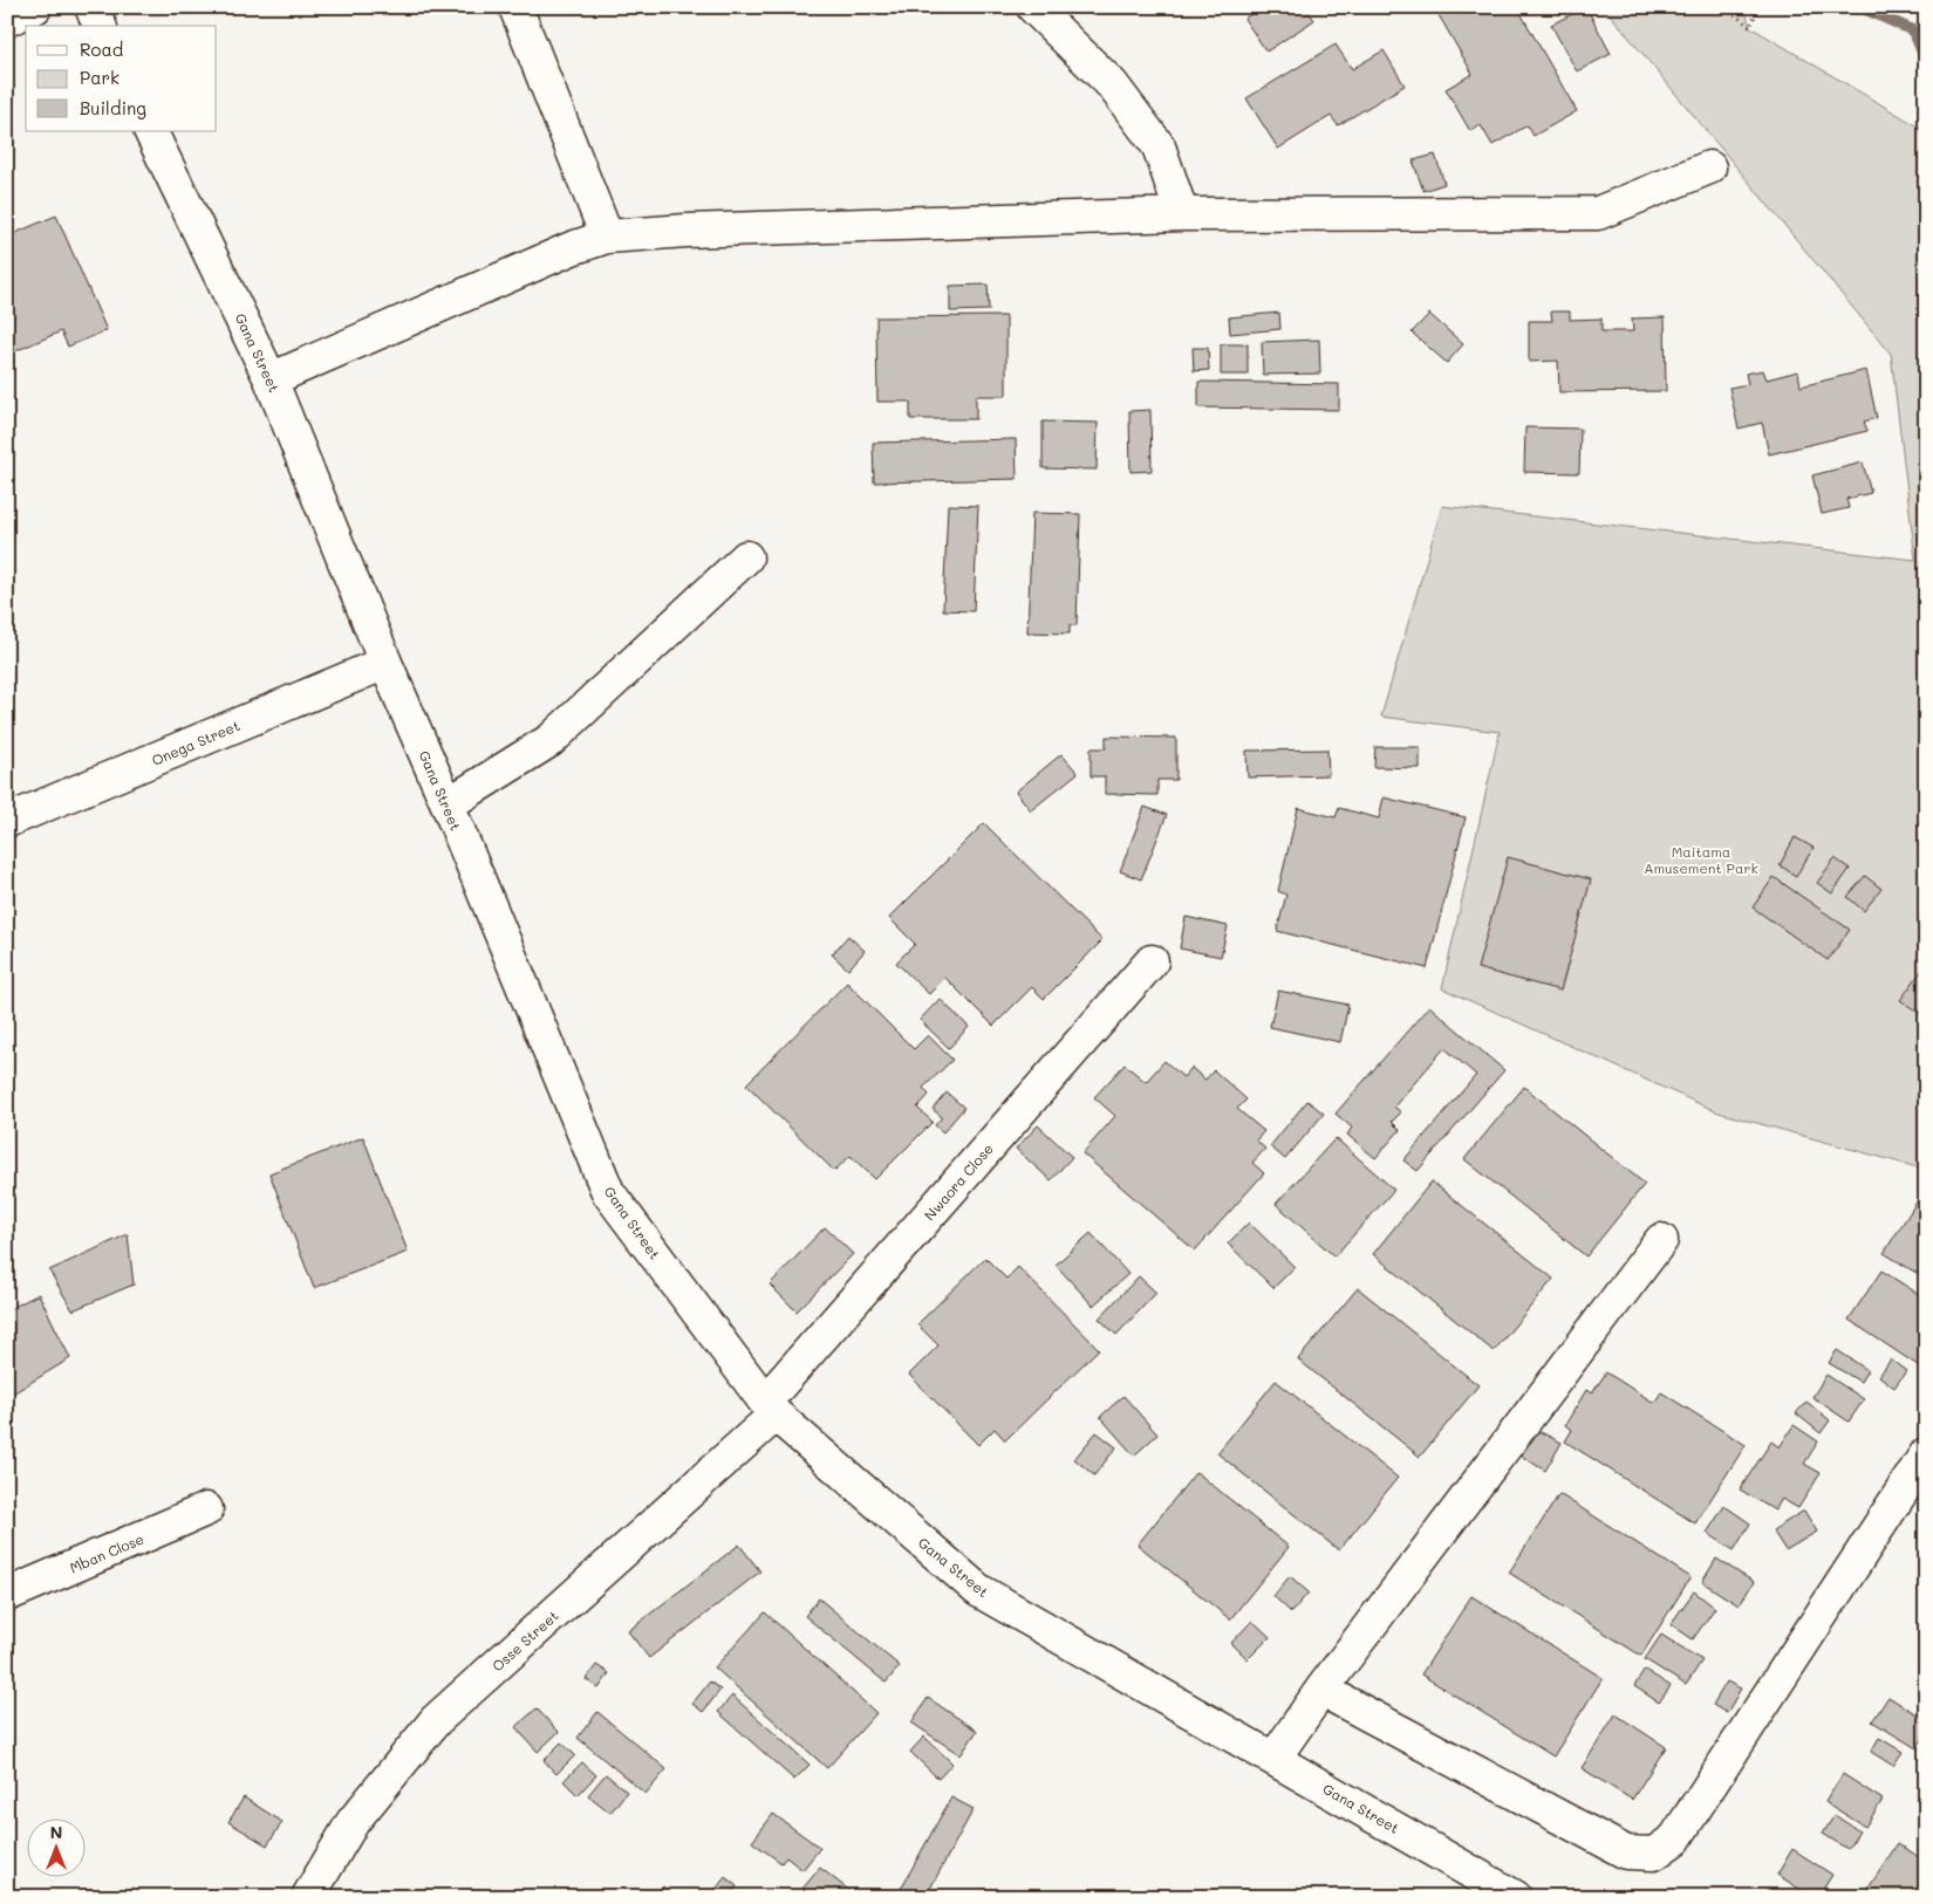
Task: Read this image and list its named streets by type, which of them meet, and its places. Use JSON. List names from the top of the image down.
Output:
{
  "streets": {
    "street": [
      "Gana Street",
      "Onega Street",
      "Nwaora Close",
      "Mban Close",
      "Osse Street"
    ]
  },
  "crossings": [
    ["Gana Street", "Onega Street"],
    ["Gana Street", "Nwaora Close"],
    ["Gana Street", "Osse Street"],
    ["Nwaora Close", "Osse Street"]
  ],
  "parks": ["Maitama Amusement Park"],
  "legend": ["Road", "Park", "Building"],
  "north": "top"
}
